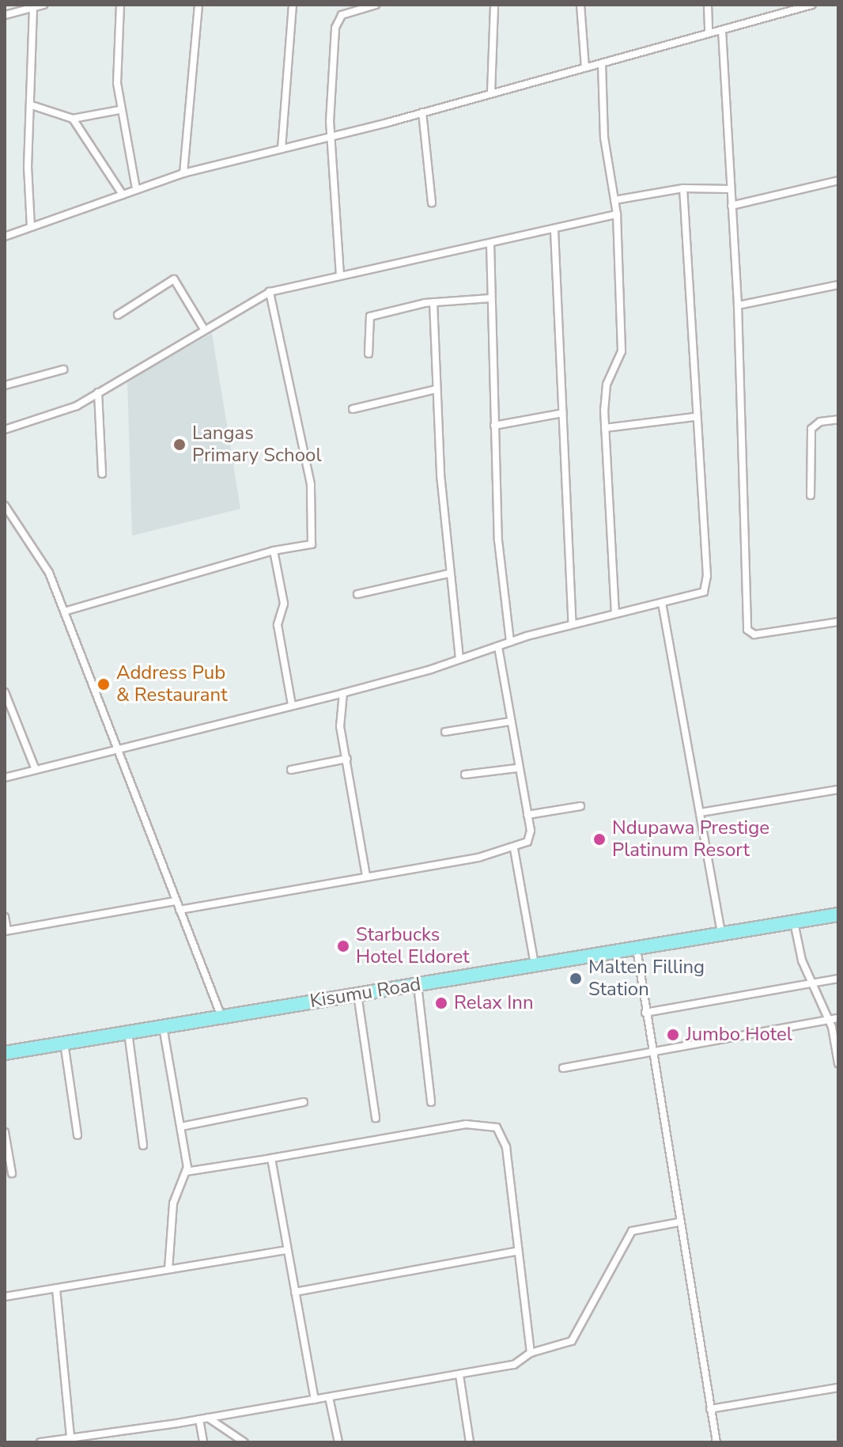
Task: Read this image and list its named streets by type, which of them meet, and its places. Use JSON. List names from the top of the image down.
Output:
{
  "streets": {
    "highway": ["Kisumu Road"]
  },
  "places": [
    "Langas Primary School",
    "Address Pub & Restaurant",
    "Ndupawa Prestige Platinum Resort",
    "Starbucks Hotel Eldoret",
    "Malten Filling Station",
    "Relax Inn",
    "Jumbo Hotel"
  ]
}
